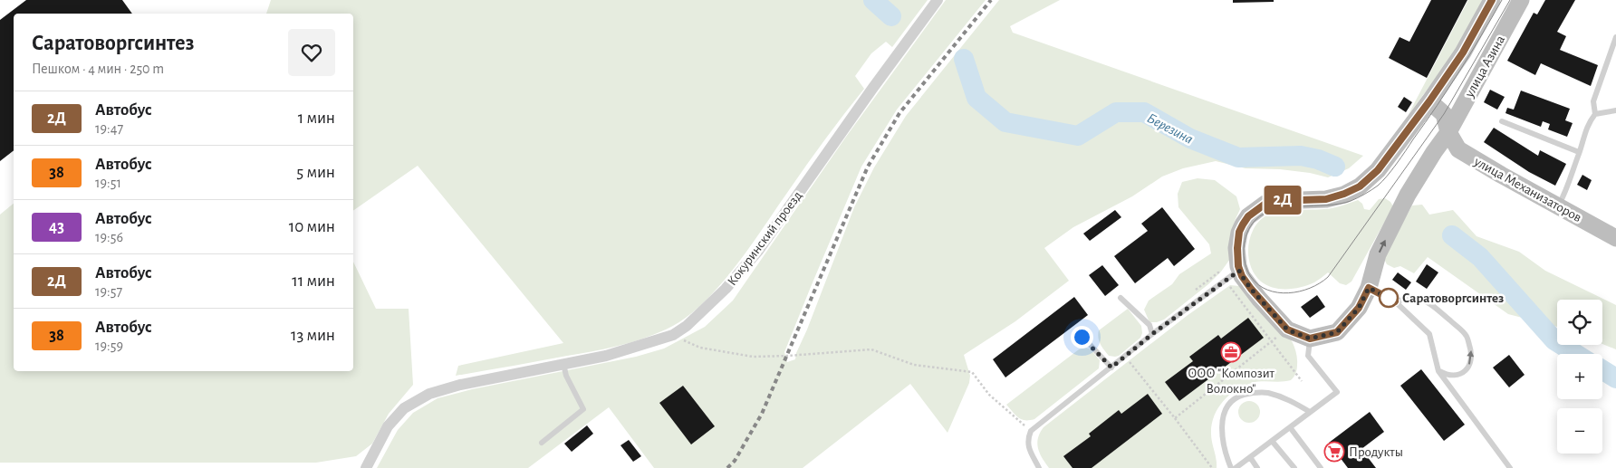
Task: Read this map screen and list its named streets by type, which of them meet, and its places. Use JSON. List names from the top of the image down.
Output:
{
  "streets": {
    "street": ["улица Азина", "улица Механизаторов", "Кокуринский проезд"]
  },
  "crossings": [
    ["улица Азина", "улица Механизаторов"]
  ],
  "water": ["Березина"],
  "places": {
    "other": ["Саратоворгсинтез"],
    "office": ["ООО \"Композит Волокно\""],
    "supermarket": ["Продукты"]
  },
  "lines": ["bus line 2Д"],
  "page": {
    "on_map": "2Д",
    "heading": ["Саратоворгсинтез", "Пешком · 4 мин · 250 m"],
    "list": [
      {
        "mark": "2Д",
        "name": "Автобус",
        "note": "19:47",
        "value": "1 мин"
      },
      {
        "mark": "38",
        "name": "Автобус",
        "note": "19:51",
        "value": "5 мин"
      },
      {
        "mark": "43",
        "name": "Автобус",
        "note": "19:56",
        "value": "10 мин"
      },
      {
        "mark": "2Д",
        "name": "Автобус",
        "note": "19:57",
        "value": "11 мин"
      },
      {
        "mark": "38",
        "name": "Автобус",
        "note": "19:59",
        "value": "13 мин"
      }
    ],
    "map_buttons": ["+", "−"]
  }
}
